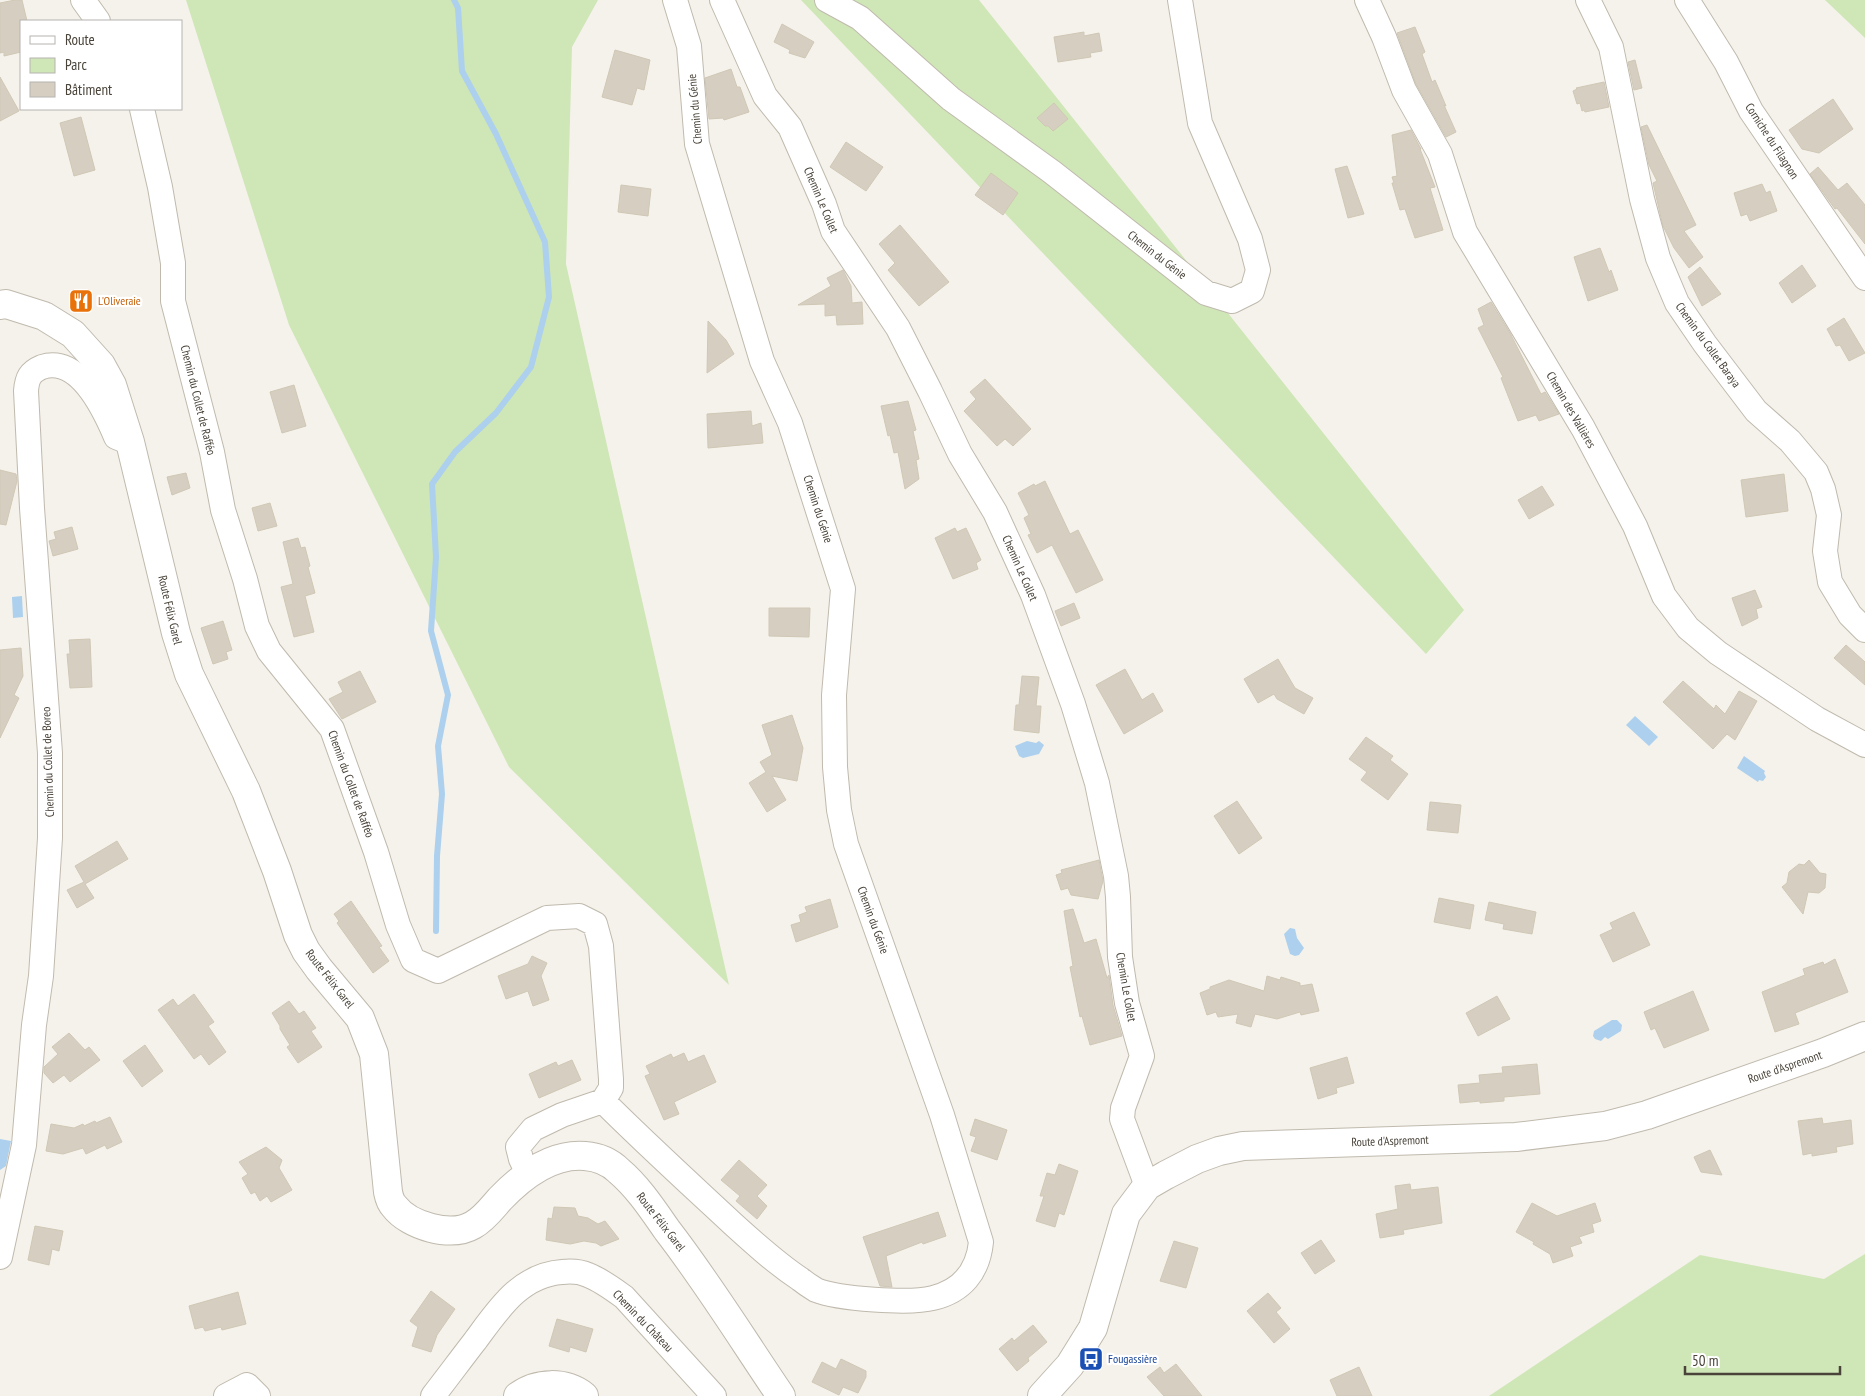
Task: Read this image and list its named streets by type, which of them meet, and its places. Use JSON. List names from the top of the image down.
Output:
{
  "streets": {
    "street": [
      "Chemin du Génie",
      "Corniche du Filagnon",
      "Chemin Le Collet",
      "Chemin du Collet Baraya",
      "Chemin du Collet de Rafféo",
      "Chemin des Vallières",
      "Route Félix Garel",
      "Chemin du Collet de Boreo",
      "Route d'Aspremont",
      "Chemin du Château"
    ]
  },
  "crossings": [
    ["Chemin du Génie", "Chemin du Collet de Rafféo"],
    ["Chemin Le Collet", "Route d'Aspremont"],
    ["Route Félix Garel", "Chemin du Collet de Boreo"]
  ],
  "places": {
    "restaurant": ["L'Oliveraie"],
    "bus stop": ["Fougassière"]
  },
  "legend": ["Route", "Parc", "Bâtiment"],
  "scale_bar": "50 m"
}
